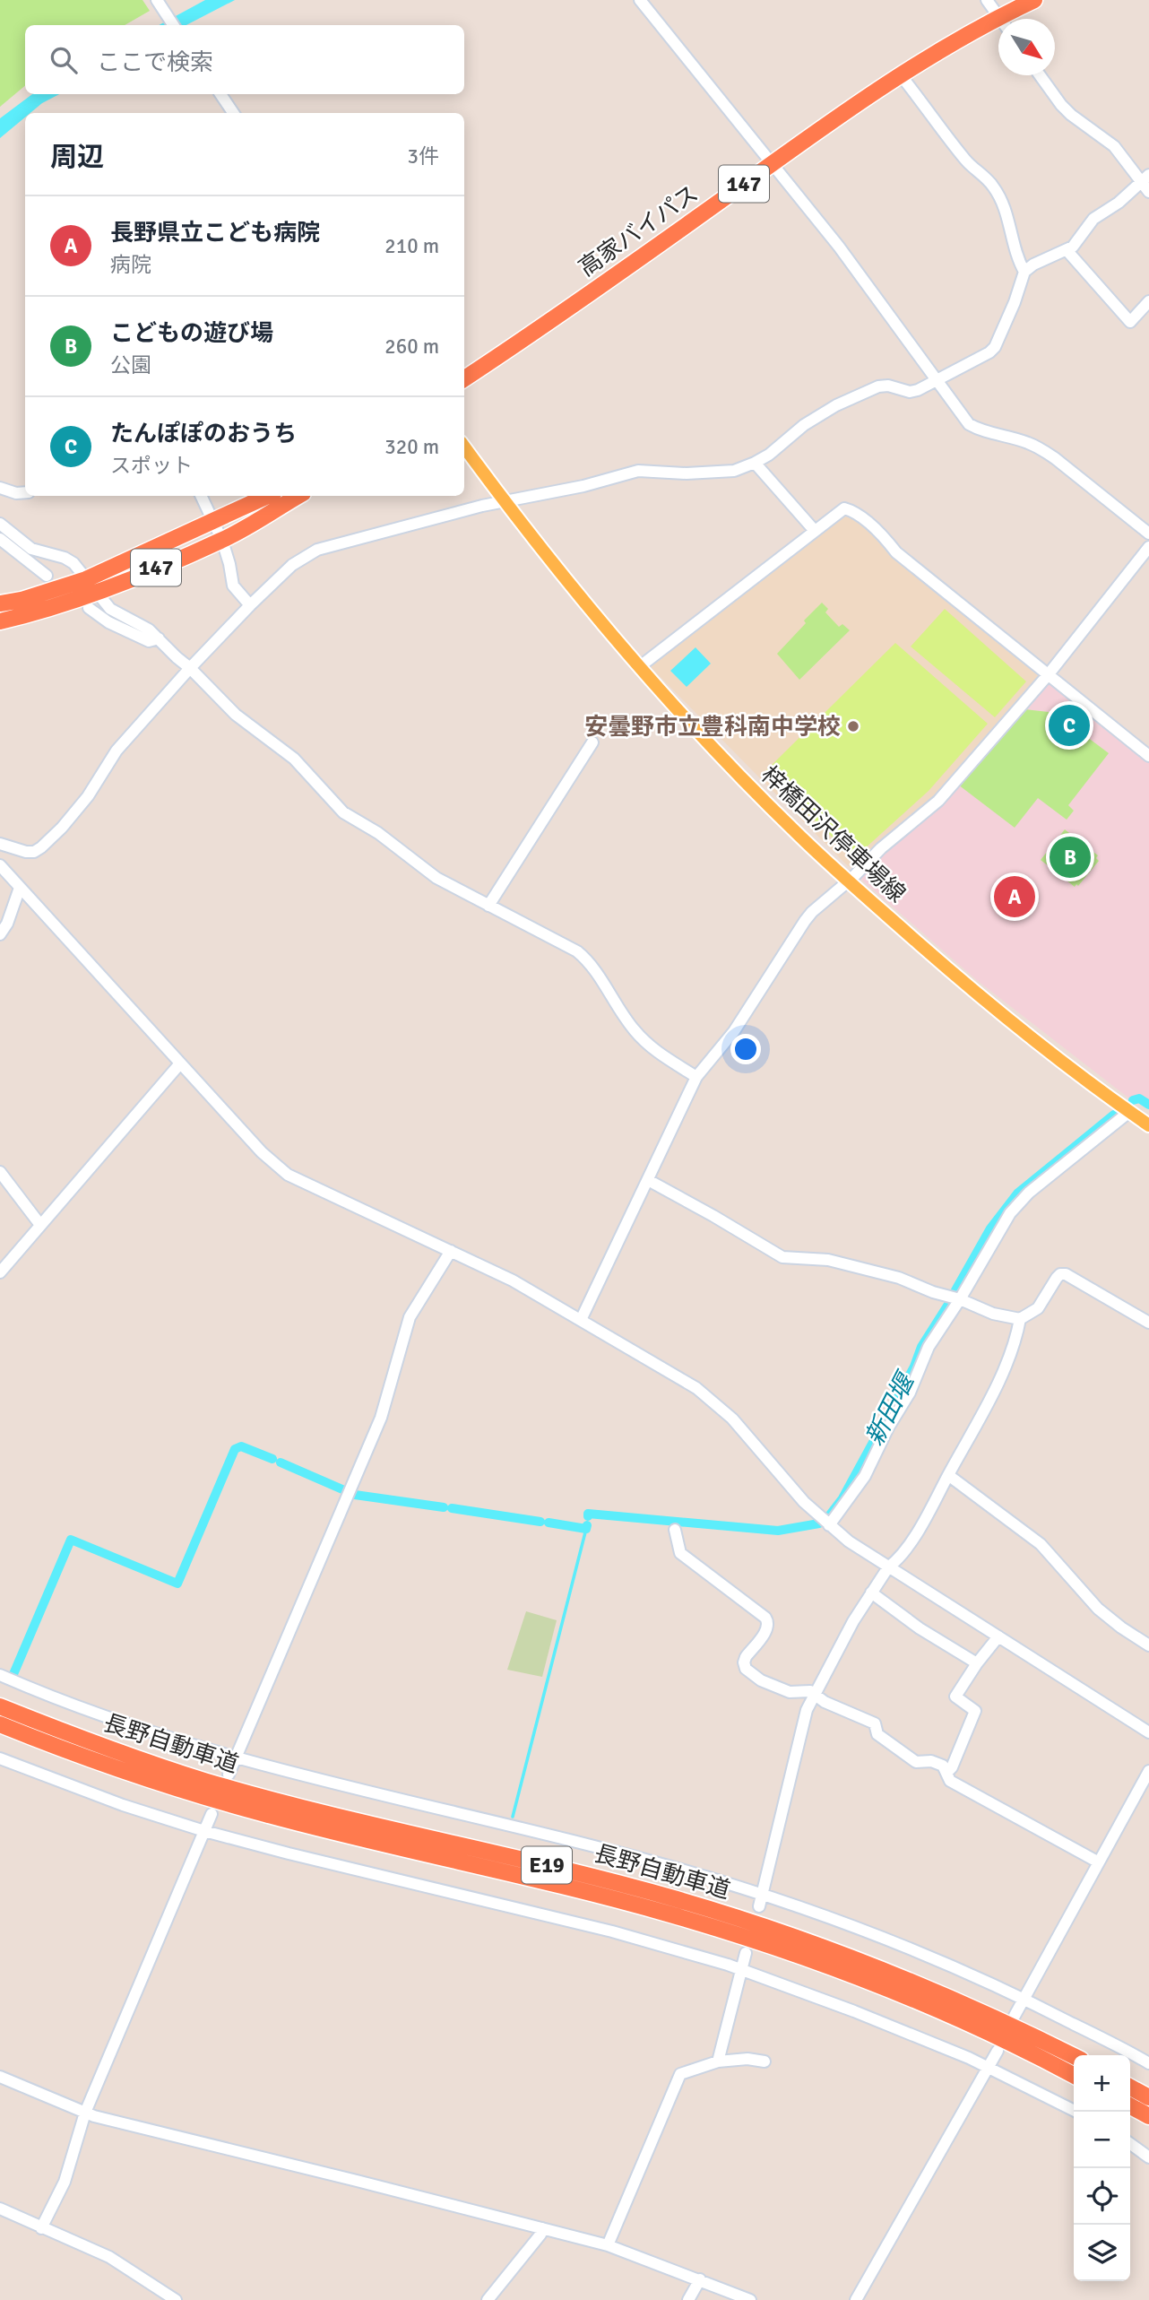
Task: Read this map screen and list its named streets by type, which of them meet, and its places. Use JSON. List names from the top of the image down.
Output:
{
  "streets": {
    "highway": [
      "147",
      "高家バイパス",
      "長野自動車道",
      "E19"
    ],
    "main road": ["梓橋田沢停車場線"]
  },
  "water": ["新田堰"],
  "places": ["安曇野市立豊科南中学校"],
  "north": "bottom right",
  "page": {
    "search": "ここで検索",
    "heading": ["周辺", "3件"],
    "list": [
      {
        "mark": "A",
        "name": "長野県立こども病院",
        "note": "病院",
        "value": "210 m"
      },
      {
        "mark": "B",
        "name": "こどもの遊び場",
        "note": "公園",
        "value": "260 m"
      },
      {
        "mark": "C",
        "name": "たんぽぽのおうち",
        "note": "スポット",
        "value": "320 m"
      }
    ],
    "pins": ["C", "B", "A"],
    "map_buttons": ["+", "−"]
  }
}
